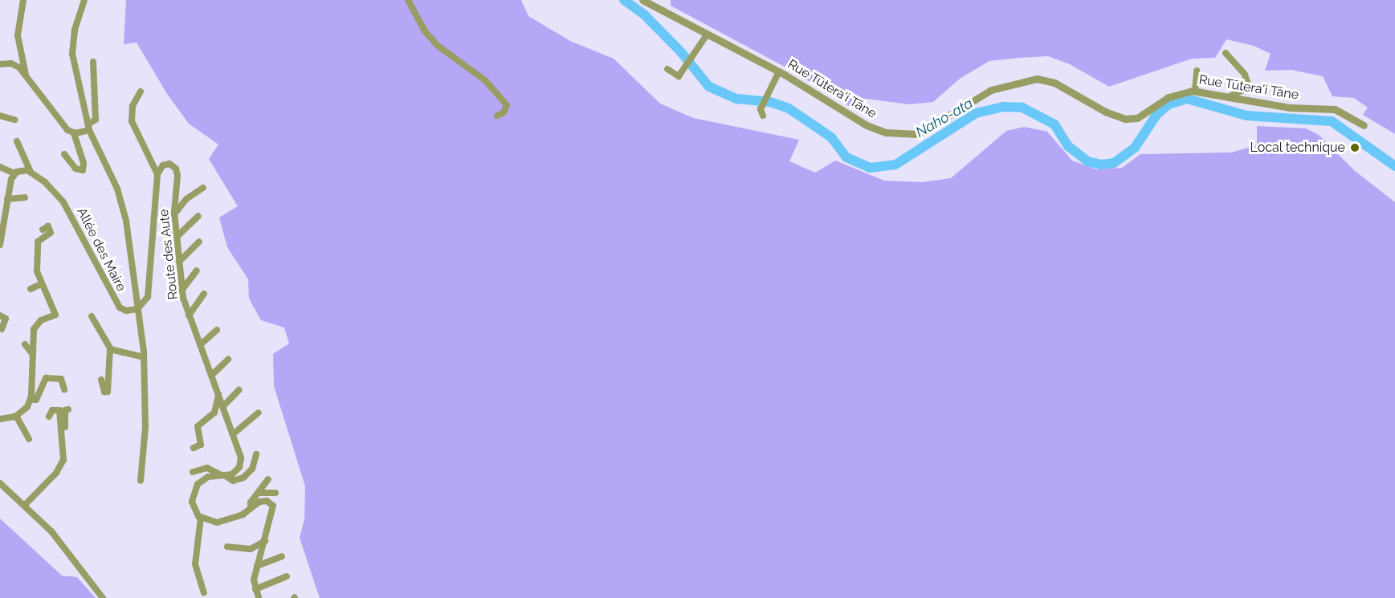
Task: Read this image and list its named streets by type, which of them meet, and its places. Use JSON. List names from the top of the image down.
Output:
{
  "streets": {
    "street": ["Rue Tūtera'i Tāne", "Allée des Maire", "Route des Aute"]
  },
  "crossings": [
    ["Allée des Maire", "Route des Aute"]
  ],
  "water": ["Naho-ata"],
  "places": ["Local technique"]
}
